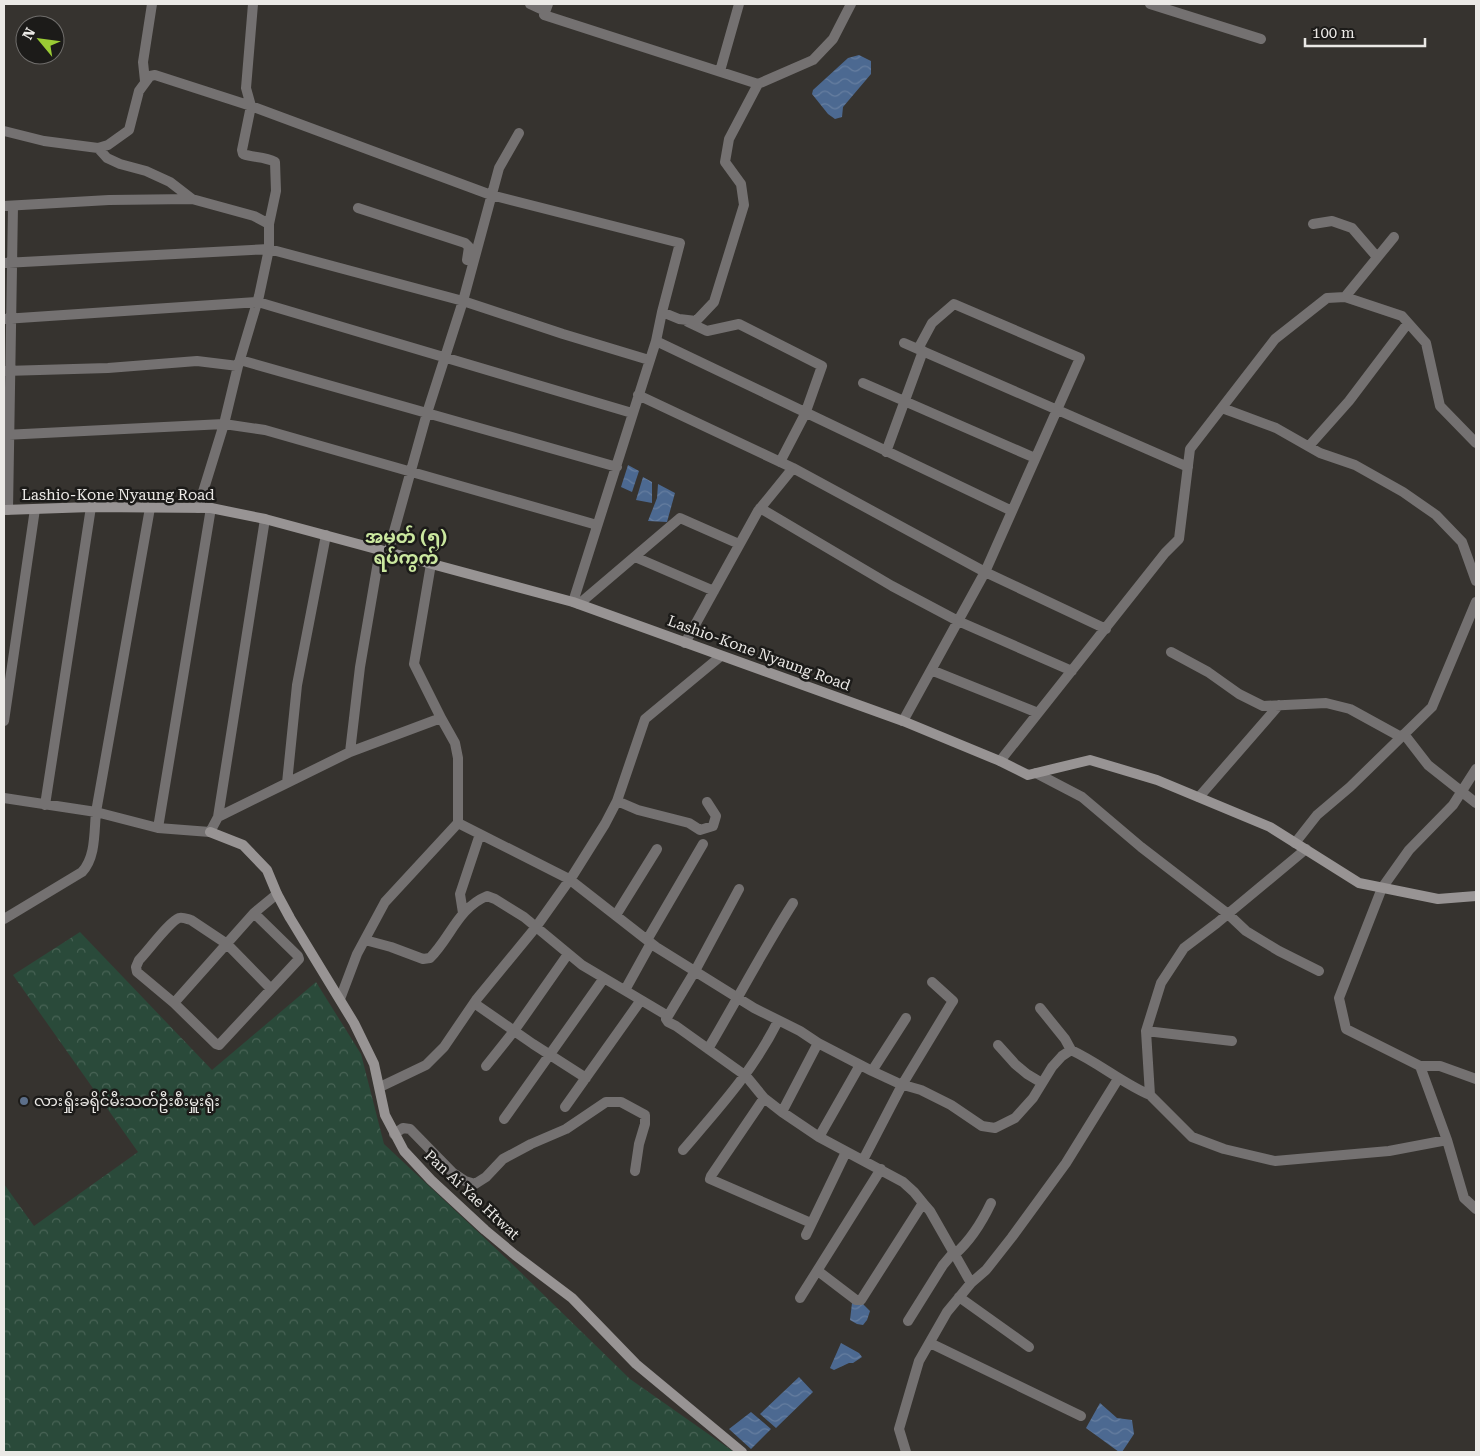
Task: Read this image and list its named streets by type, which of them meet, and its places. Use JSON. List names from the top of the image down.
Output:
{
  "streets": {
    "main road": ["Lashio-Kone Nyaung Road", "Pan Ai Yae Htwat"]
  },
  "districts": ["အမှတ် (၅) ရပ်ကွက်"],
  "places": ["လားရှိုးခရိုင်မီးသတ်ဦးစီးမှူးရုံး"],
  "scale_bar": "100 m",
  "north": "top left"
}
